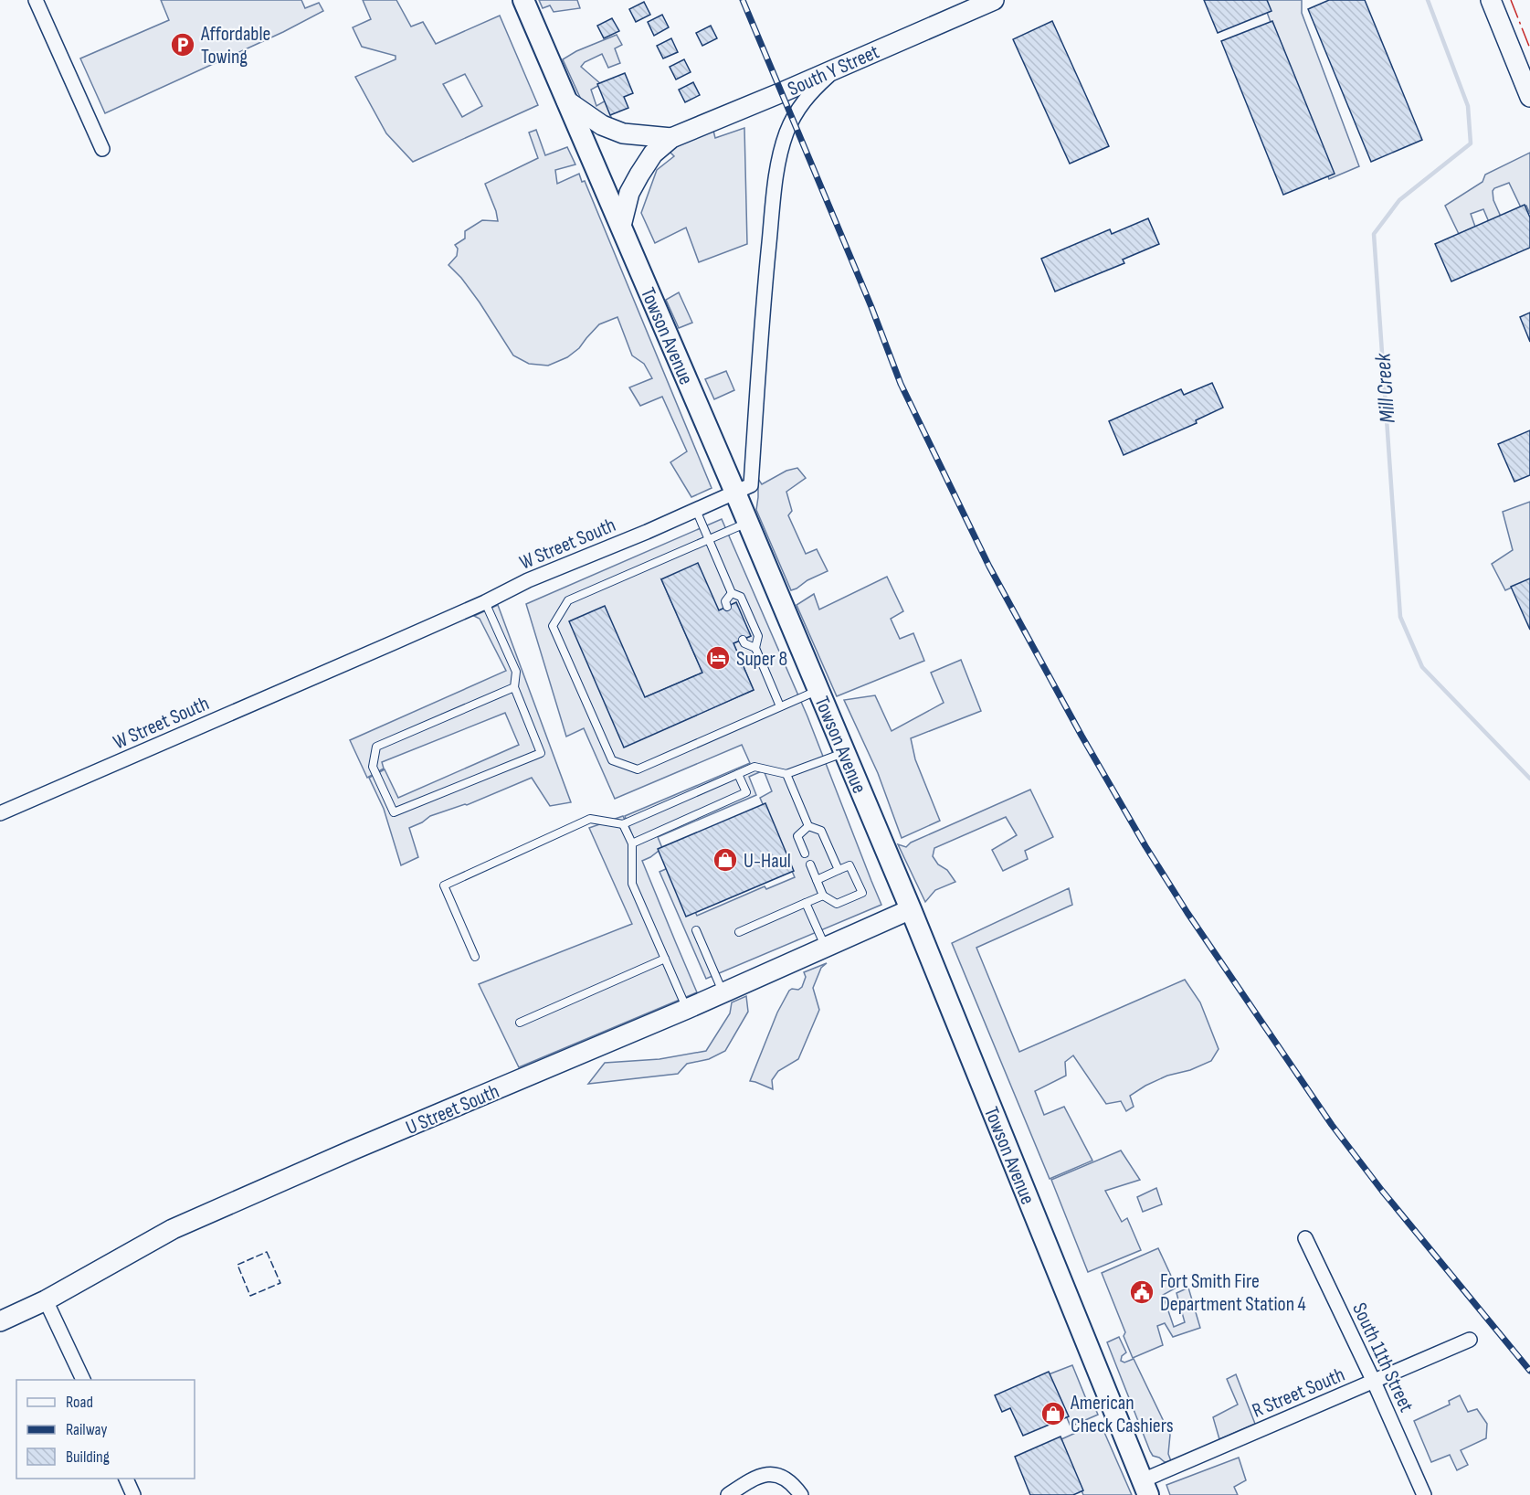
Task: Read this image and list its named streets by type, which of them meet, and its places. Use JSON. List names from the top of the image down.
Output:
{
  "streets": {
    "main road": ["Towson Avenue"],
    "street": [
      "South Y Street",
      "W Street South",
      "U Street South",
      "South 11th Street",
      "R Street South"
    ]
  },
  "crossings": [
    ["South Y Street", "Towson Avenue"],
    ["South Y Street", "W Street South"],
    ["Towson Avenue", "W Street South"],
    ["Towson Avenue", "U Street South"],
    ["Towson Avenue", "R Street South"],
    ["South 11th Street", "R Street South"]
  ],
  "water": ["Mill Creek"],
  "places": {
    "parking": ["Affordable Towing"],
    "hotel": ["Super 8"],
    "shop": ["U-Haul", "American Check Cashiers"],
    "public building": ["Fort Smith Fire Department Station 4"]
  },
  "legend": ["Road", "Railway", "Building"]
}
